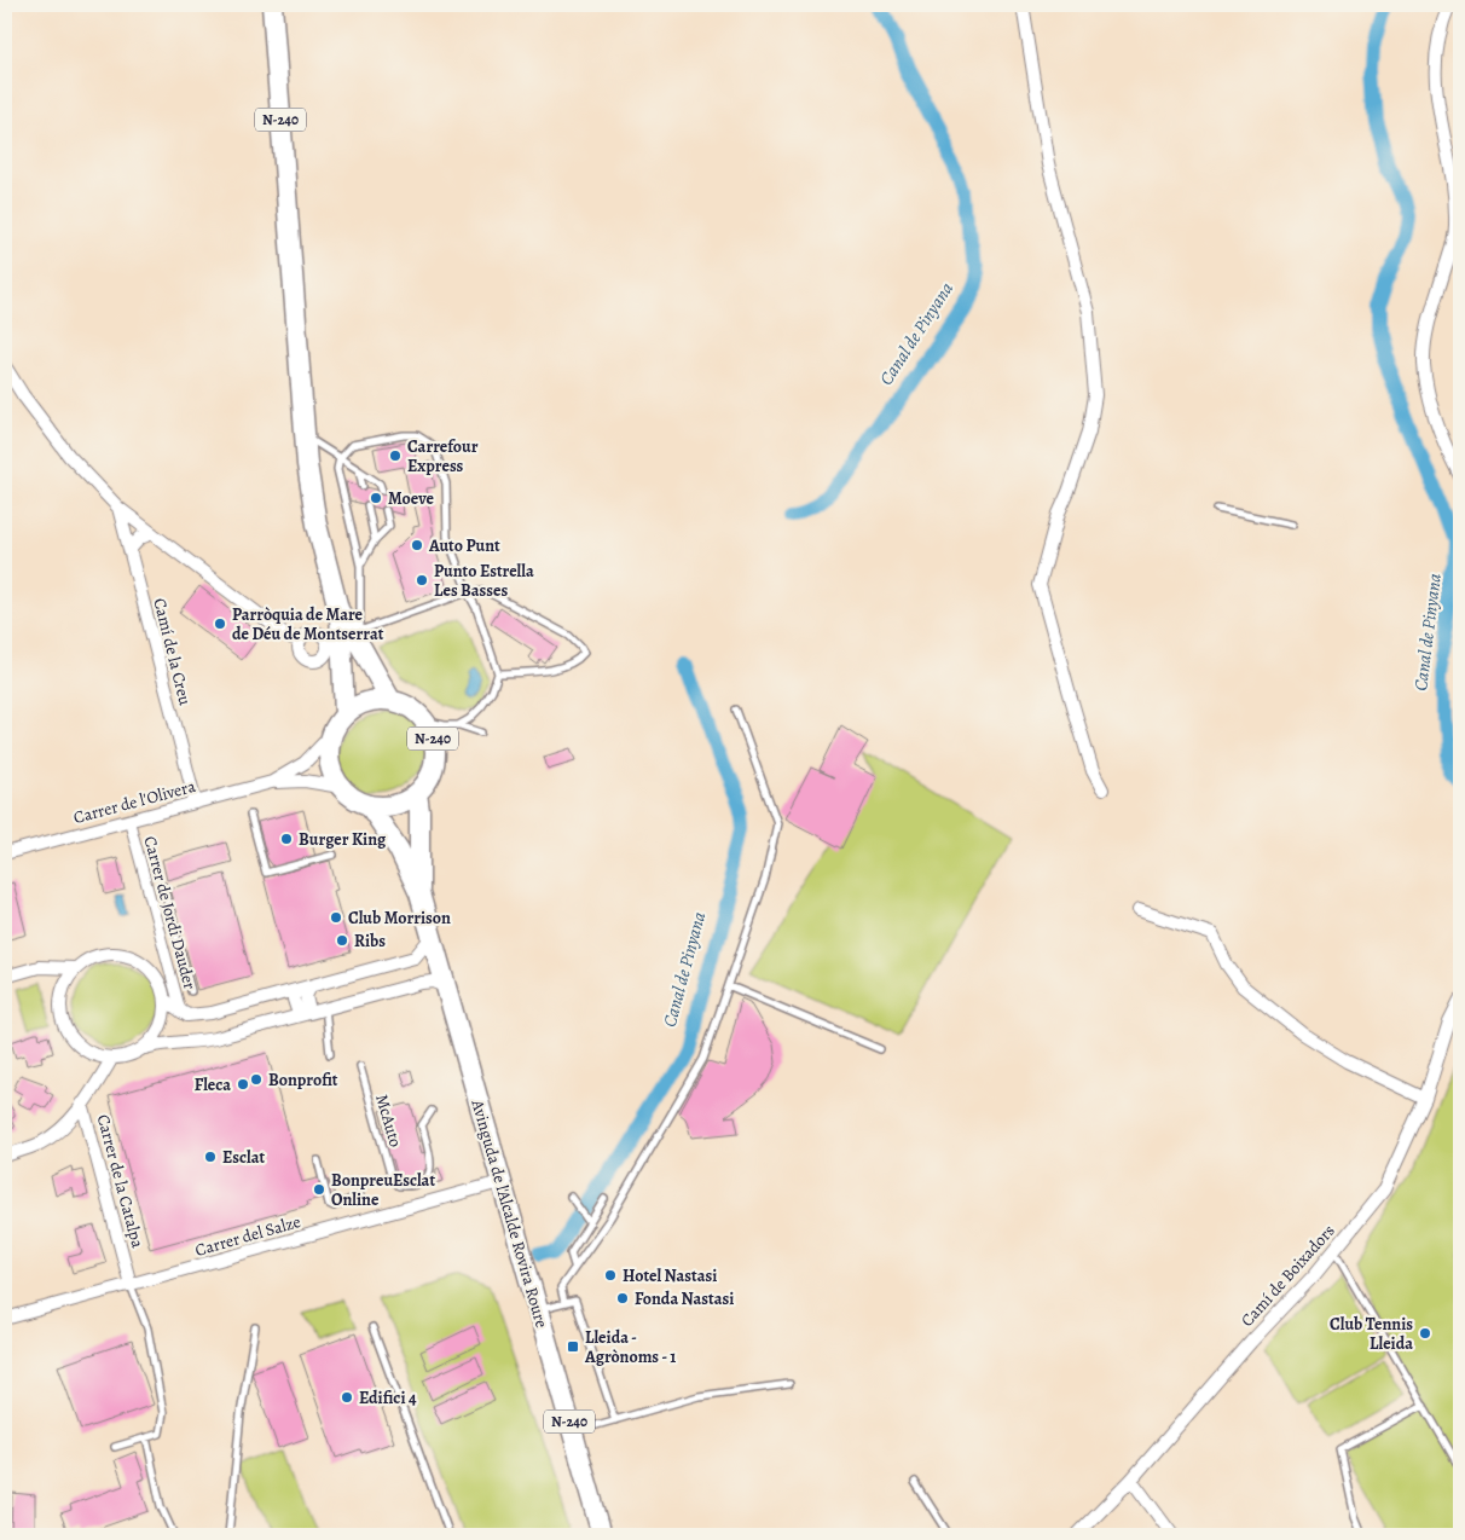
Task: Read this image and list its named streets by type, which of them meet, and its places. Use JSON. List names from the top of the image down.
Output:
{
  "streets": {
    "main road": ["N-240", "Avinguda de l'Alcalde Rovira Roure"],
    "street": [
      "Camí de la Creu",
      "Carrer de l'Olivera",
      "Carrer de Jordi Dauder",
      "Carrer de la Catalpa",
      "Carrer del Salze",
      "Camí de Boixadors"
    ],
    "lane": ["McAuto"]
  },
  "crossings": [
    ["N-240", "Carrer de l'Olivera"],
    ["N-240", "Avinguda de l'Alcalde Rovira Roure"],
    ["Camí de la Creu", "Carrer de l'Olivera"],
    ["Carrer de l'Olivera", "Carrer de Jordi Dauder"],
    ["Carrer de la Catalpa", "Carrer del Salze"],
    ["Avinguda de l'Alcalde Rovira Roure", "Carrer del Salze"]
  ],
  "water": ["Canal de Pinyana"],
  "places": {
    "other": [
      "Carrefour Express",
      "Moeve",
      "Auto Punt",
      "Punto Estrella Les Basses",
      "Parròquia de Mare de Déu de Montserrat",
      "Burger King",
      "Club Morrison",
      "Ribs",
      "Bonprofit",
      "Fleca",
      "Esclat",
      "BonpreuEsclat Online",
      "Hotel Nastasi",
      "Fonda Nastasi",
      "Club Tennis Lleida",
      "Edifici 4"
    ],
    "transit": ["Lleida - Agrònoms - 1"]
  }
}
